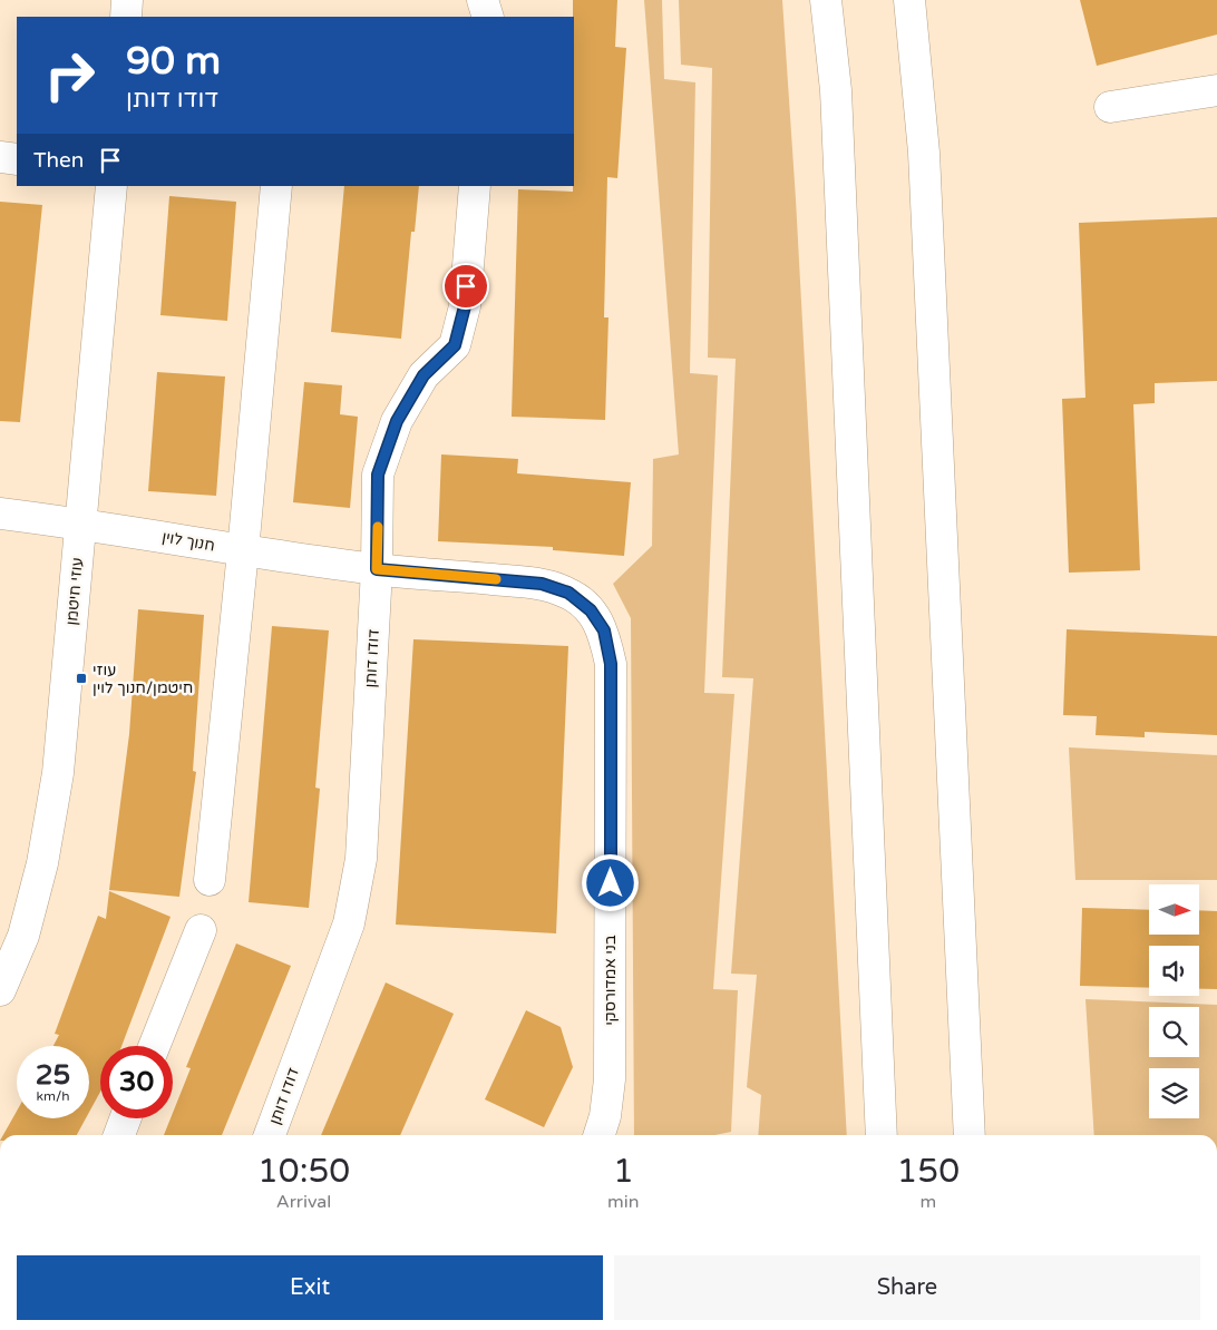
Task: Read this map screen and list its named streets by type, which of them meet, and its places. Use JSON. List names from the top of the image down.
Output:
{
  "streets": {
    "main road": [
      "חנוך לוין",
      "עוזי חיטמן",
      "דודו דותן",
      "בני אמדורסקי"
    ]
  },
  "crossings": [
    ["חנוך לוין", "עוזי חיטמן"],
    ["חנוך לוין", "דודו דותן"],
    ["חנוך לוין", "בני אמדורסקי"],
    ["דודו דותן", "בני אמדורסקי"]
  ],
  "places": {
    "transit": ["עוזי חיטמן/חנוך לוין"]
  },
  "north": "right",
  "page": {
    "turn": ["90 m", "דודו דותן"],
    "then": "Then",
    "speed": "25 km/h",
    "limit": "30",
    "eta": [
      "10:50",
      "Arrival",
      "1",
      "min",
      "150",
      "m"
    ],
    "buttons": ["Exit", "Share"]
  }
}
